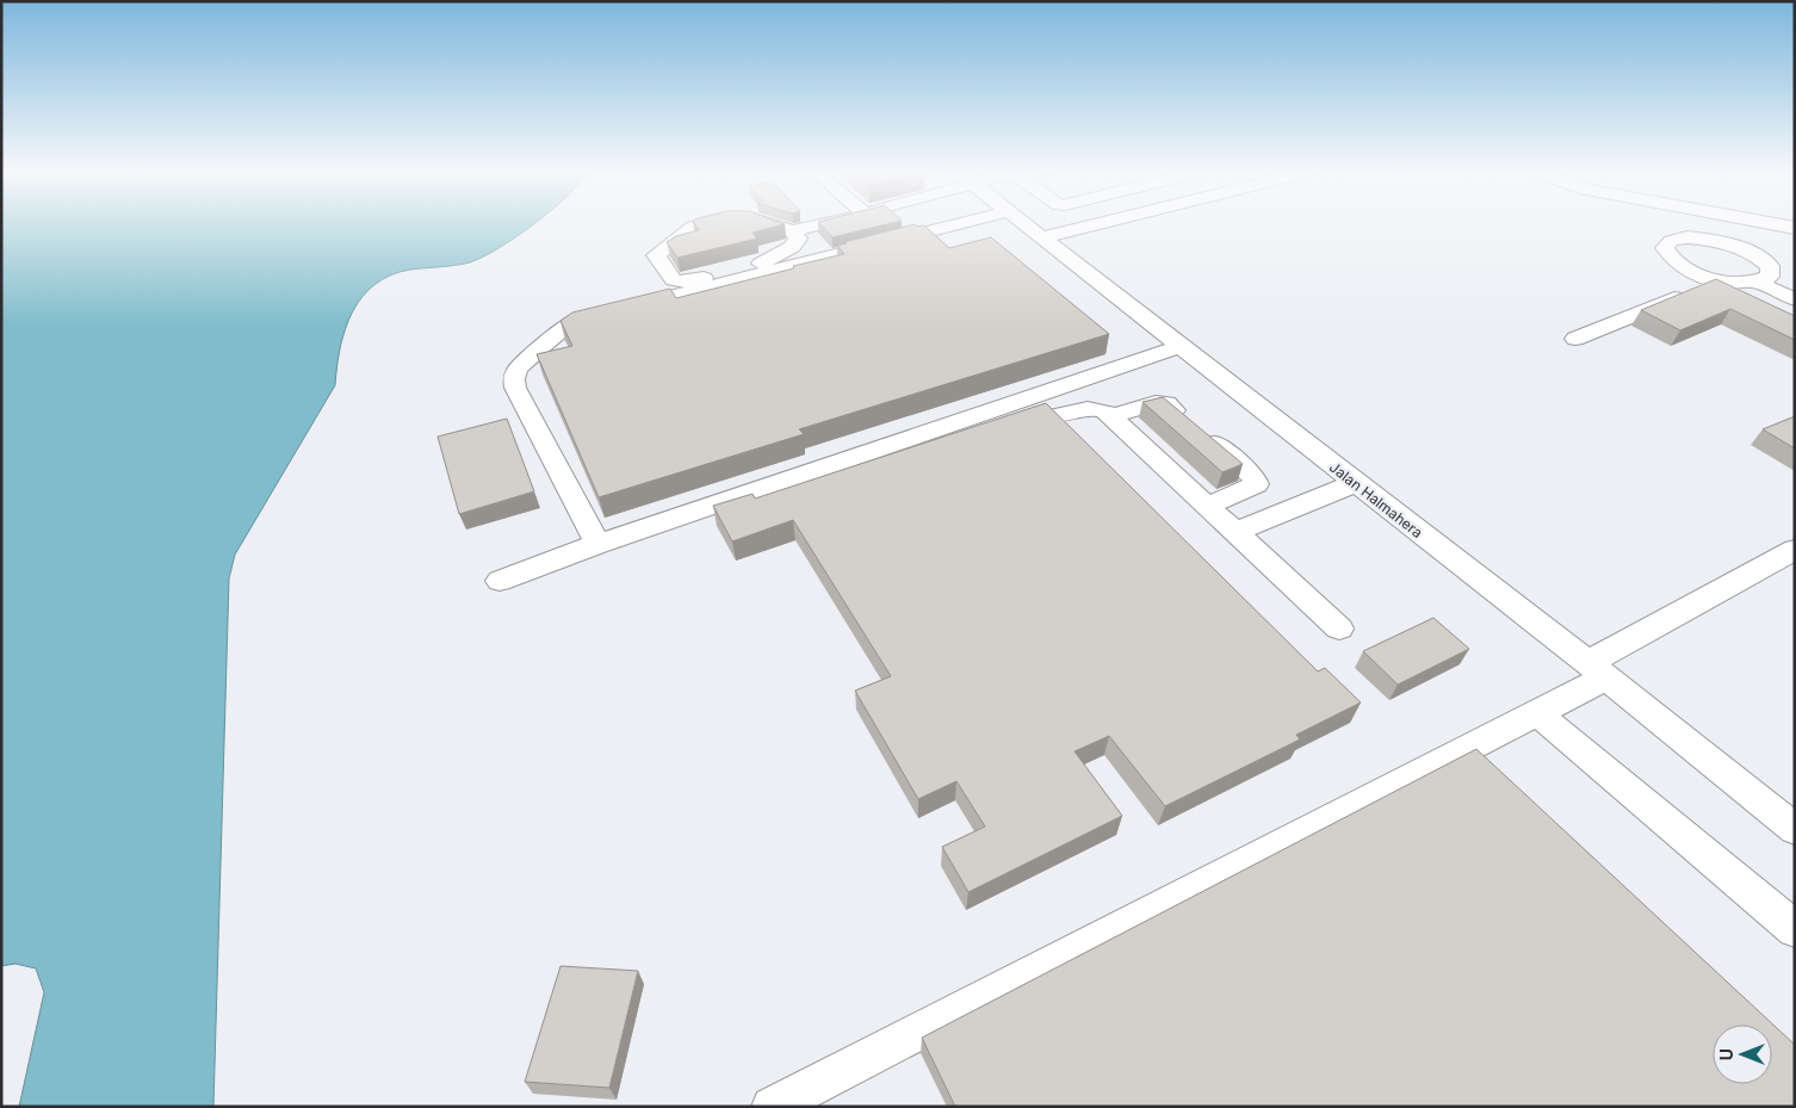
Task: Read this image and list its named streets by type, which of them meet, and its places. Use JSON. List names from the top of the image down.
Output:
{
  "streets": {
    "street": ["Jalan Halmahera"]
  },
  "north": "left"
}
